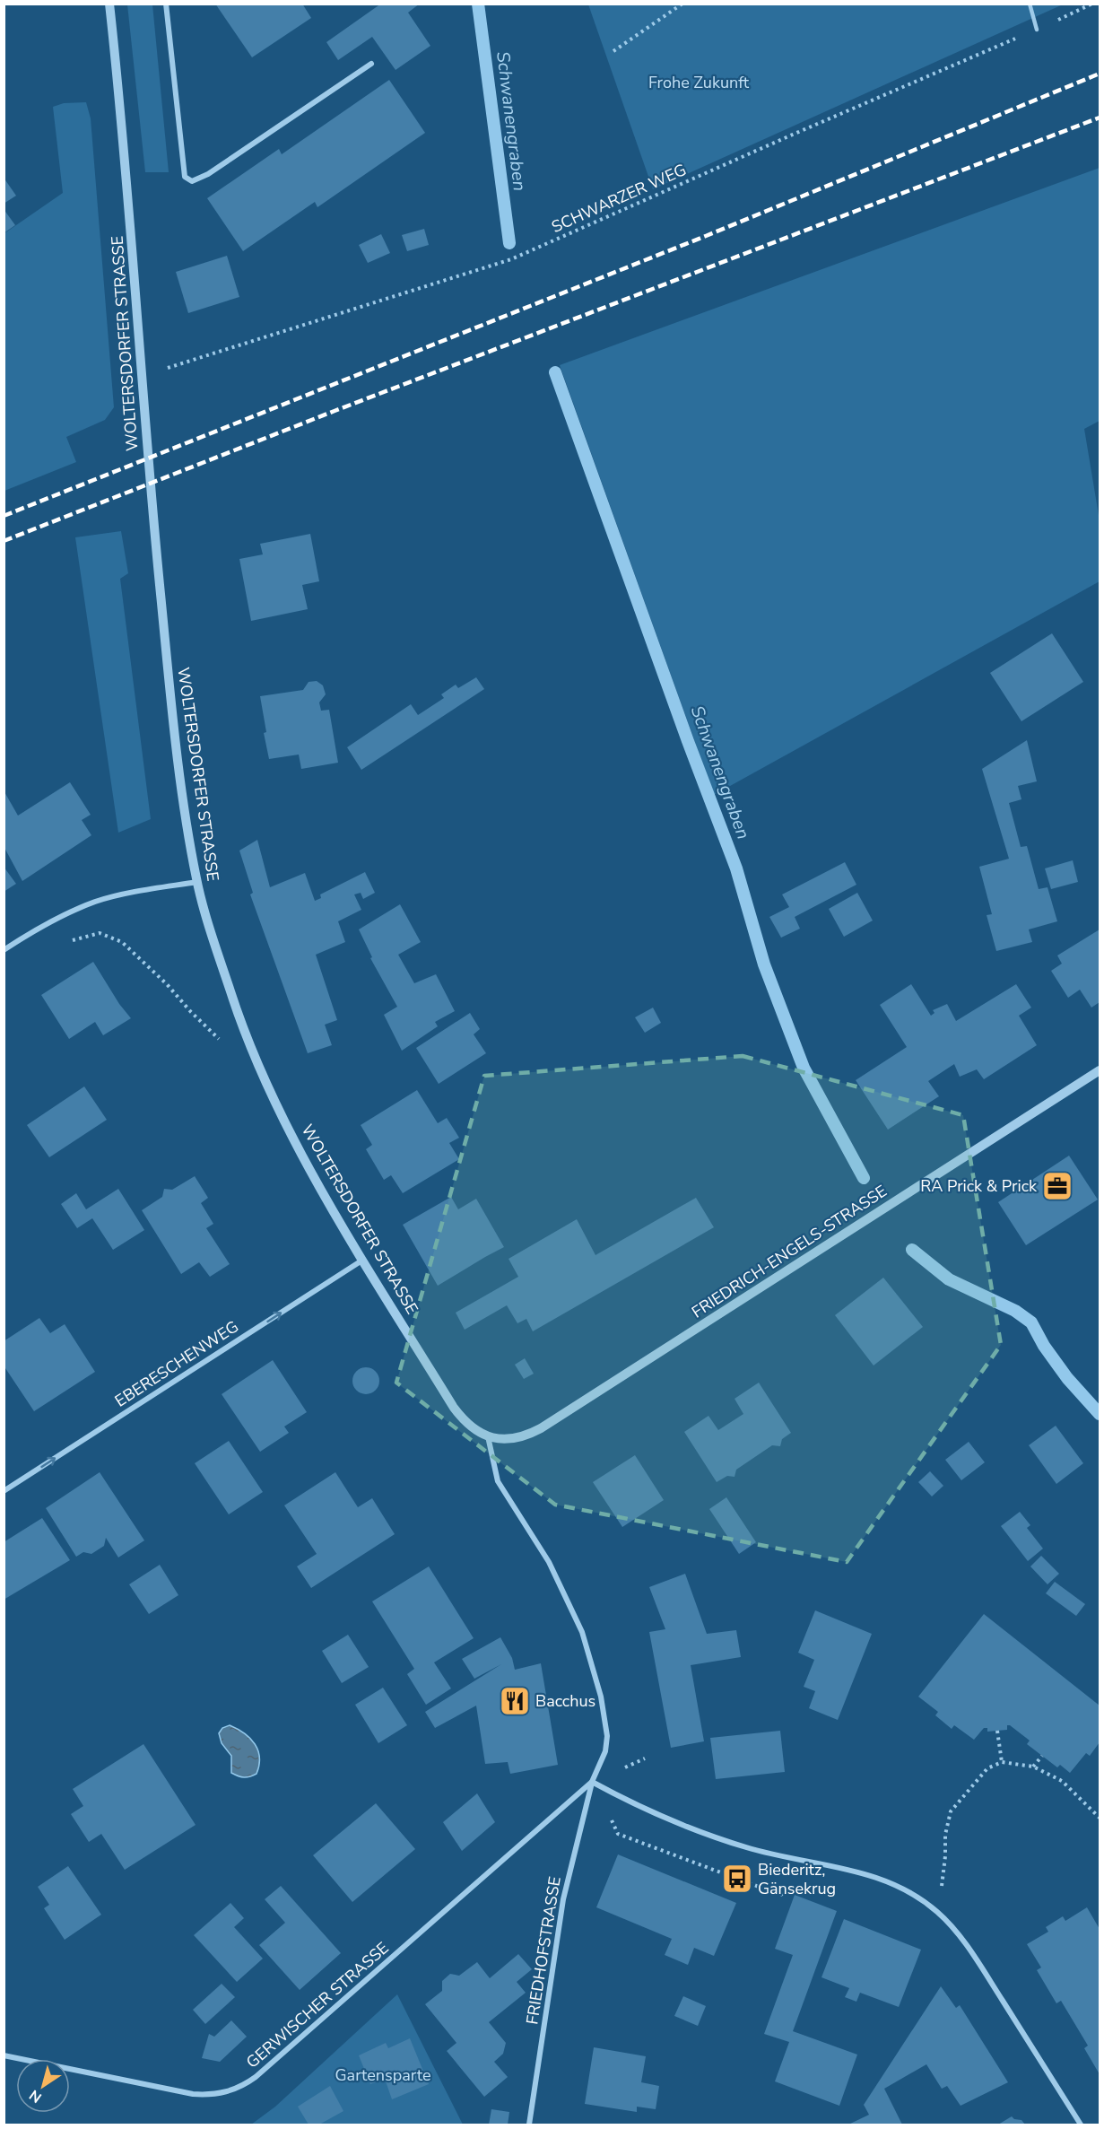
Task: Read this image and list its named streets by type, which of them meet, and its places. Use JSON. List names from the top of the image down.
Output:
{
  "streets": {
    "street": [
      "WOLTERSDORFER STRASSE",
      "FRIEDRICH-ENGELS-STRASSE",
      "EBERESCHENWEG",
      "FRIEDHOFSTRASSE",
      "GERWISCHER STRASSE"
    ],
    "path": ["SCHWARZER WEG"]
  },
  "crossings": [
    ["SCHWARZER WEG", "WOLTERSDORFER STRASSE"],
    ["WOLTERSDORFER STRASSE", "FRIEDRICH-ENGELS-STRASSE"],
    ["WOLTERSDORFER STRASSE", "EBERESCHENWEG"],
    ["FRIEDHOFSTRASSE", "GERWISCHER STRASSE"]
  ],
  "one_way": ["EBERESCHENWEG"],
  "water": ["Schwanengraben"],
  "parks": ["Frohe Zukunft", "Gartensparte"],
  "places": {
    "office": ["RA Prick & Prick"],
    "restaurant": ["Bacchus"],
    "bus stop": ["Biederitz, Gänsekrug"]
  },
  "north": "bottom left"
}
